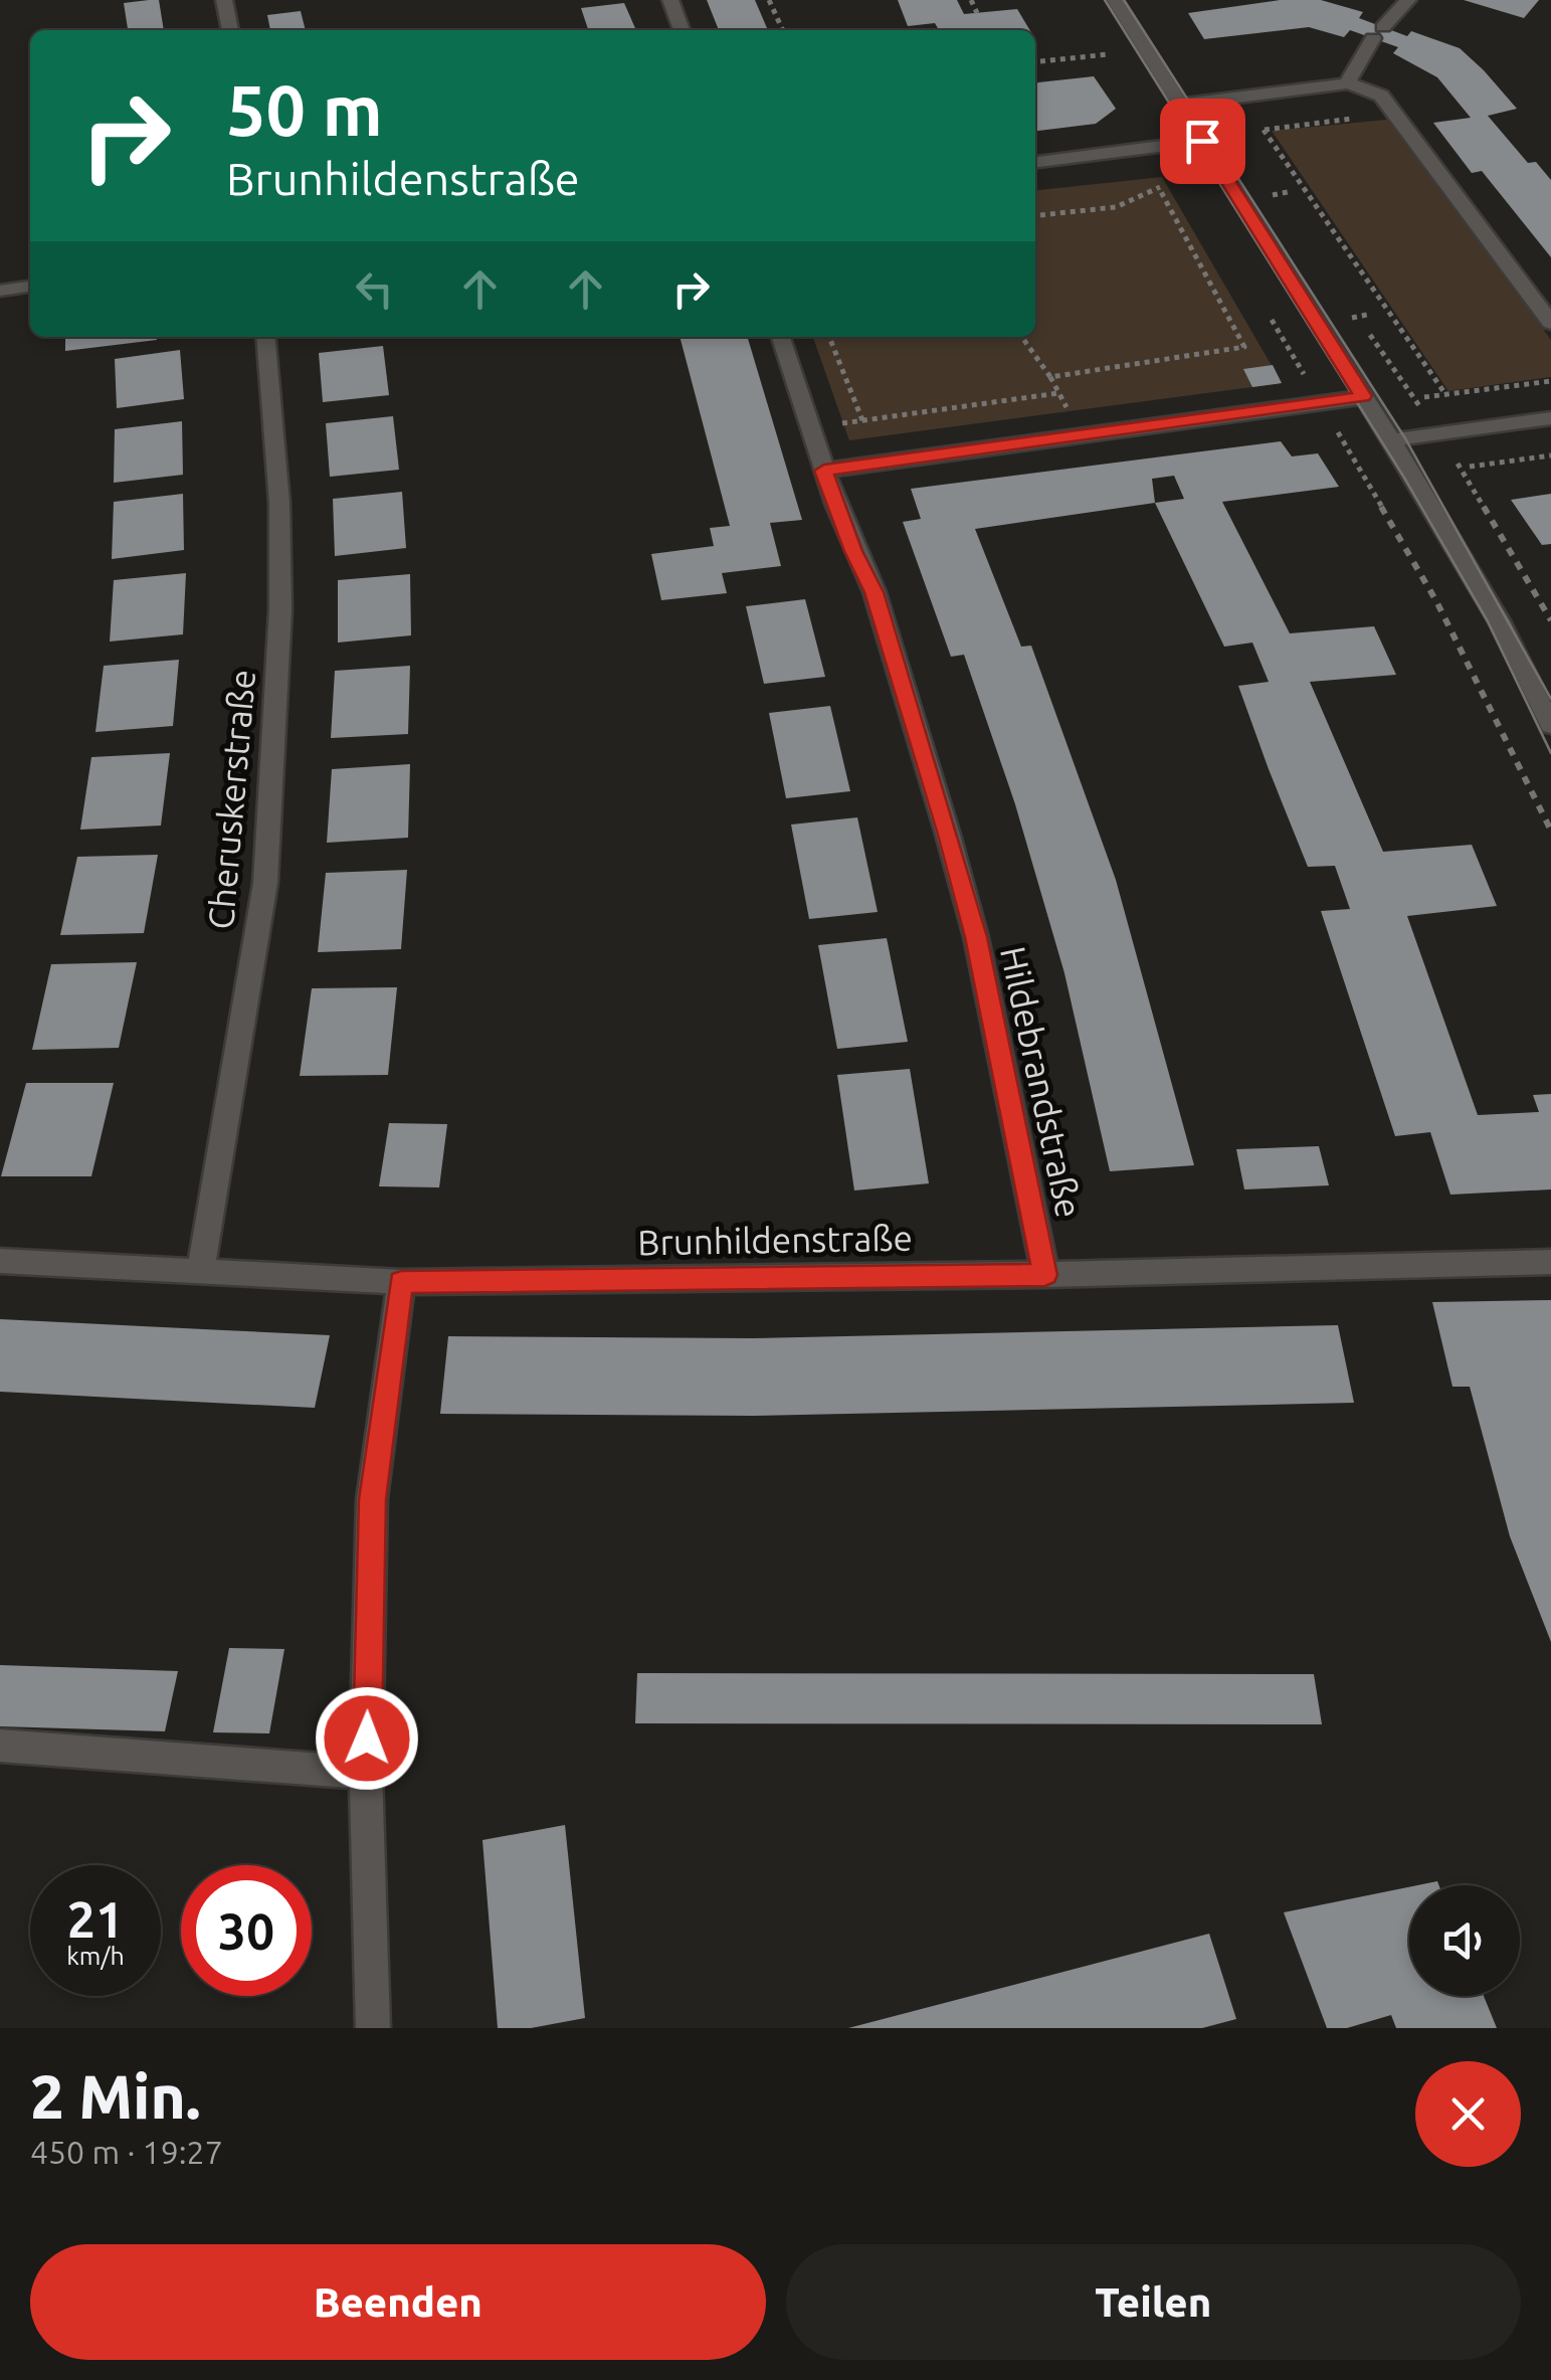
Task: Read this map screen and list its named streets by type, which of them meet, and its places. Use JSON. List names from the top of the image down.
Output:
{
  "streets": {
    "street": ["Cheruskerstraße", "Hildebrandstraße", "Brunhildenstraße"]
  },
  "crossings": [
    ["Cheruskerstraße", "Brunhildenstraße"],
    ["Hildebrandstraße", "Brunhildenstraße"]
  ],
  "page": {
    "turn": ["50 m", "Brunhildenstraße"],
    "speed": "21 km/h",
    "limit": "30",
    "heading": ["2 Min.", "450 m · 19:27"],
    "buttons": ["Beenden", "Teilen"]
  }
}
